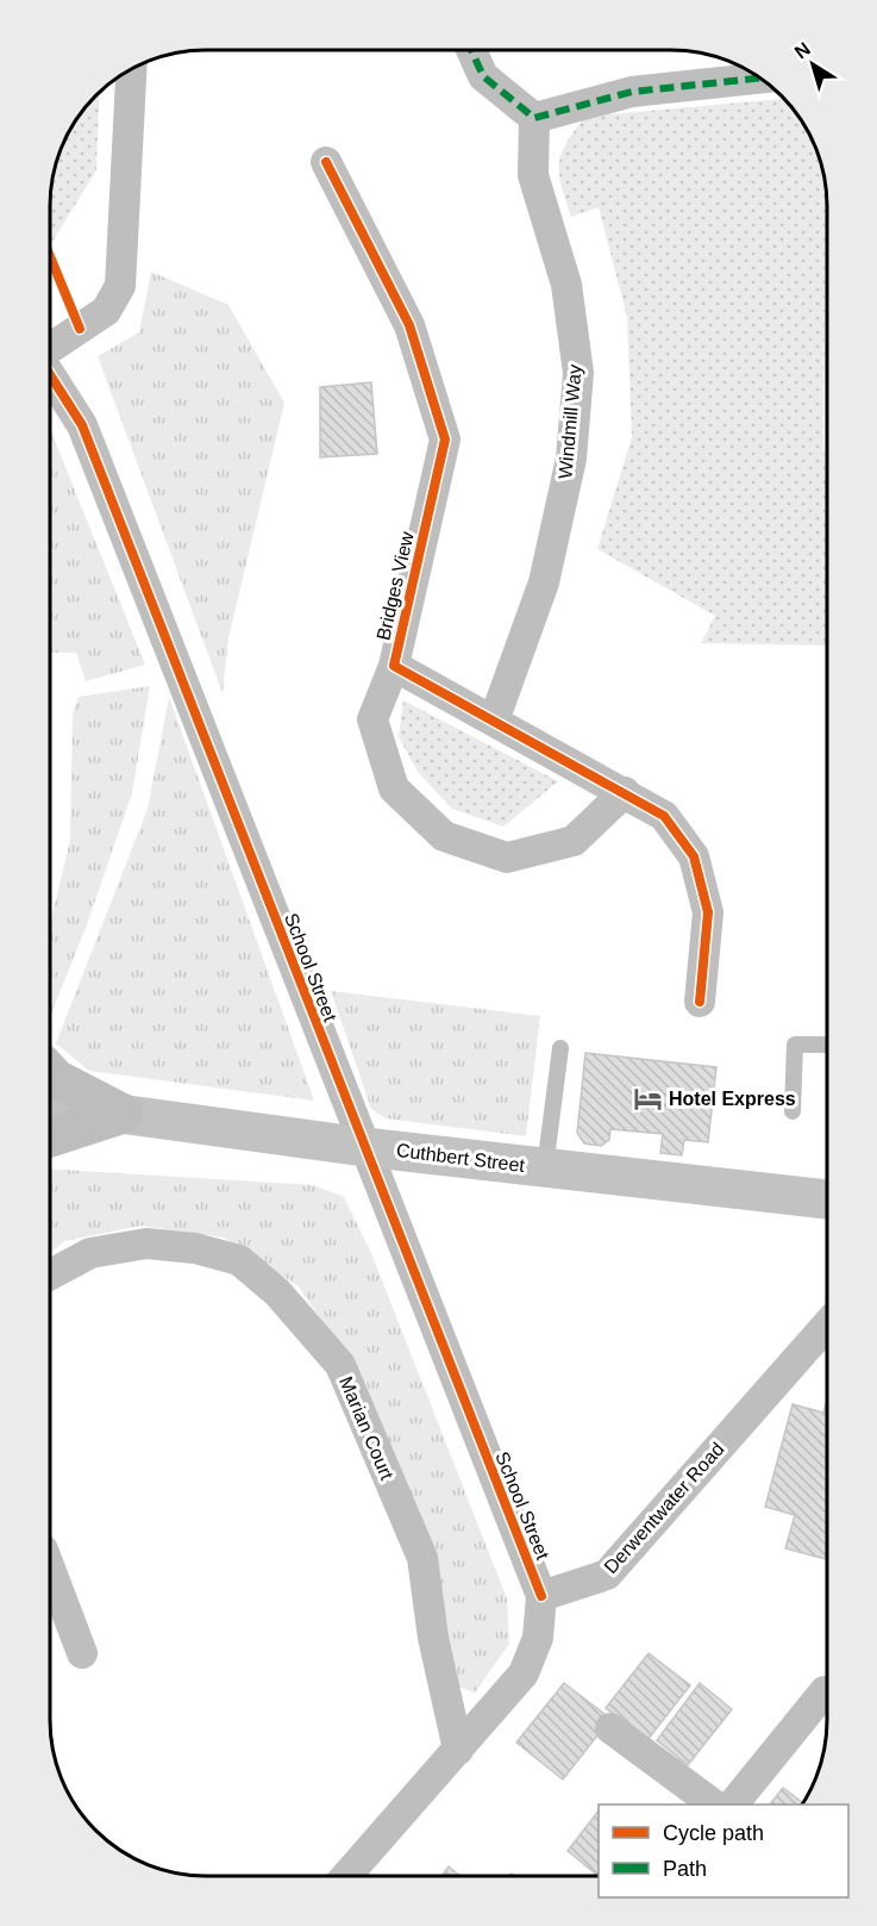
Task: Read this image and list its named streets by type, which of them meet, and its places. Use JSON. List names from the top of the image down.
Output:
{
  "streets": {
    "street": [
      "Windmill Way",
      "Bridges View",
      "School Street",
      "Cuthbert Street",
      "Marian Court",
      "Derwentwater Road"
    ]
  },
  "crossings": [
    ["Windmill Way", "Bridges View"],
    ["School Street", "Cuthbert Street"],
    ["School Street", "Derwentwater Road"]
  ],
  "places": {
    "hotel": ["Hotel Express"]
  },
  "legend": ["Cycle path", "Path"],
  "north": "top left"
}
